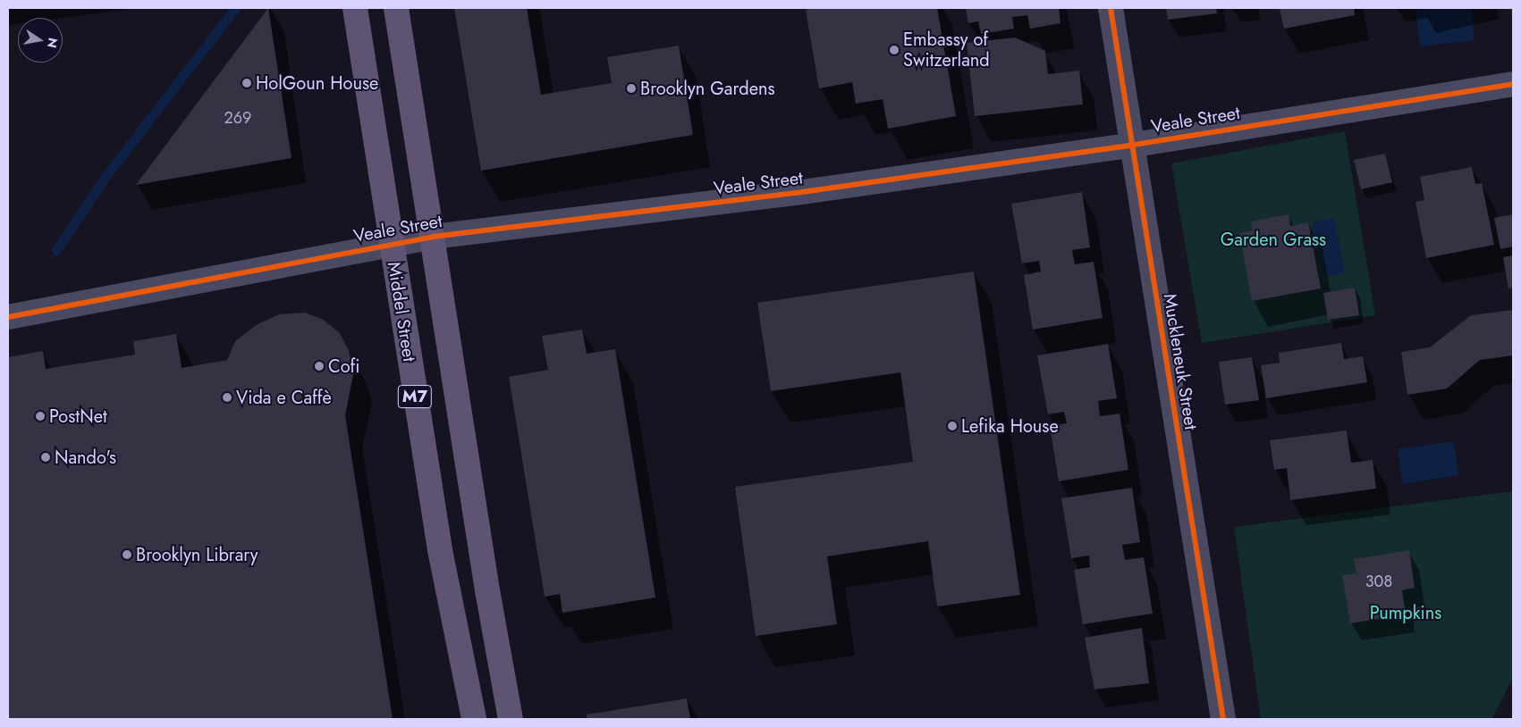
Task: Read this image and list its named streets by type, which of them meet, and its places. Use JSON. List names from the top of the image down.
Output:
{
  "streets": {
    "main road": ["Middel Street", "M7"],
    "street": ["Veale Street", "Muckleneuk Street"]
  },
  "crossings": [
    ["Veale Street", "Middel Street"],
    ["Veale Street", "Muckleneuk Street"],
    ["Veale Street", "M7"]
  ],
  "parks": ["Garden Grass", "Pumpkins"],
  "places": [
    "Embassy of Switzerland",
    "HolGoun House",
    "Brooklyn Gardens",
    "Cofi",
    "Vida e Caffè",
    "PostNet",
    "Lefika House",
    "Nando's",
    "Brooklyn Library"
  ],
  "house_numbers": ["269", "308"],
  "north": "right"
}
